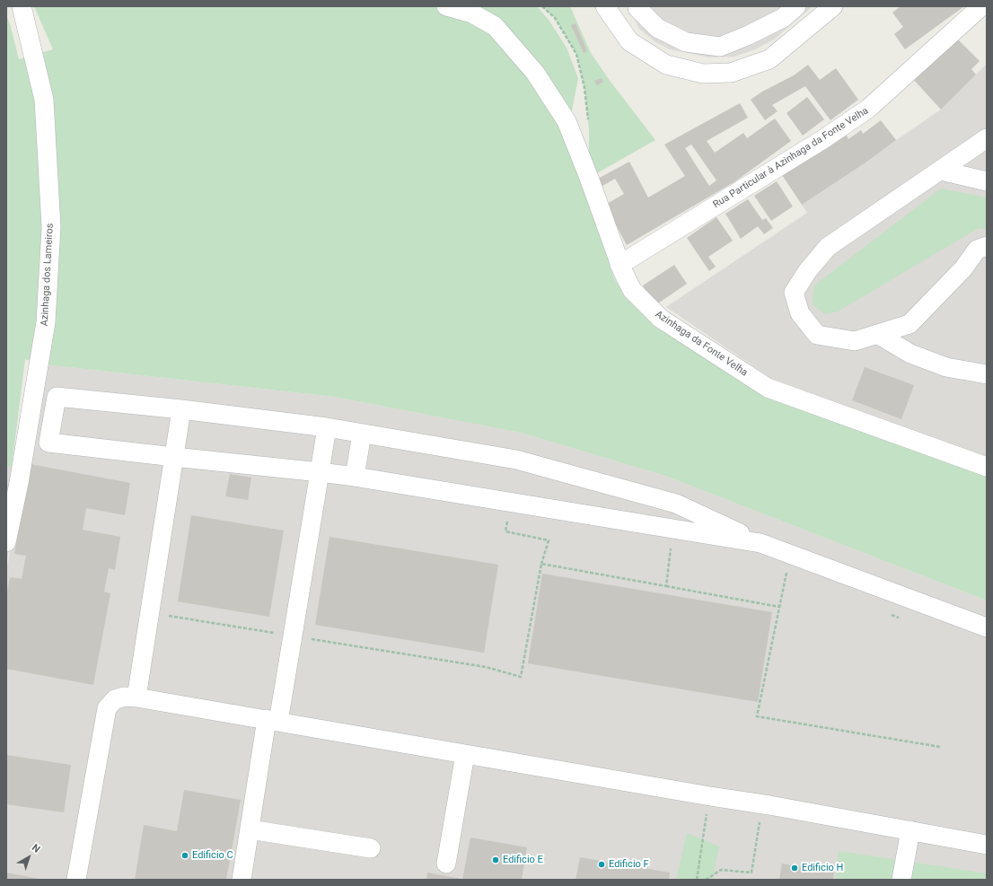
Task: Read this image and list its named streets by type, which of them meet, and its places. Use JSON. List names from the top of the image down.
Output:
{
  "streets": {
    "street": ["Rua Particular à Azinhaga da Fonte Velha", "Azinhaga dos Lameiros", "Azinhaga da Fonte Velha"]
  },
  "crossings": [
    ["Rua Particular à Azinhaga da Fonte Velha", "Azinhaga da Fonte Velha"]
  ],
  "places": [
    "Edificio C",
    "Edificio E",
    "Edificio F",
    "Edificio H"
  ],
  "north": "top right"
}
